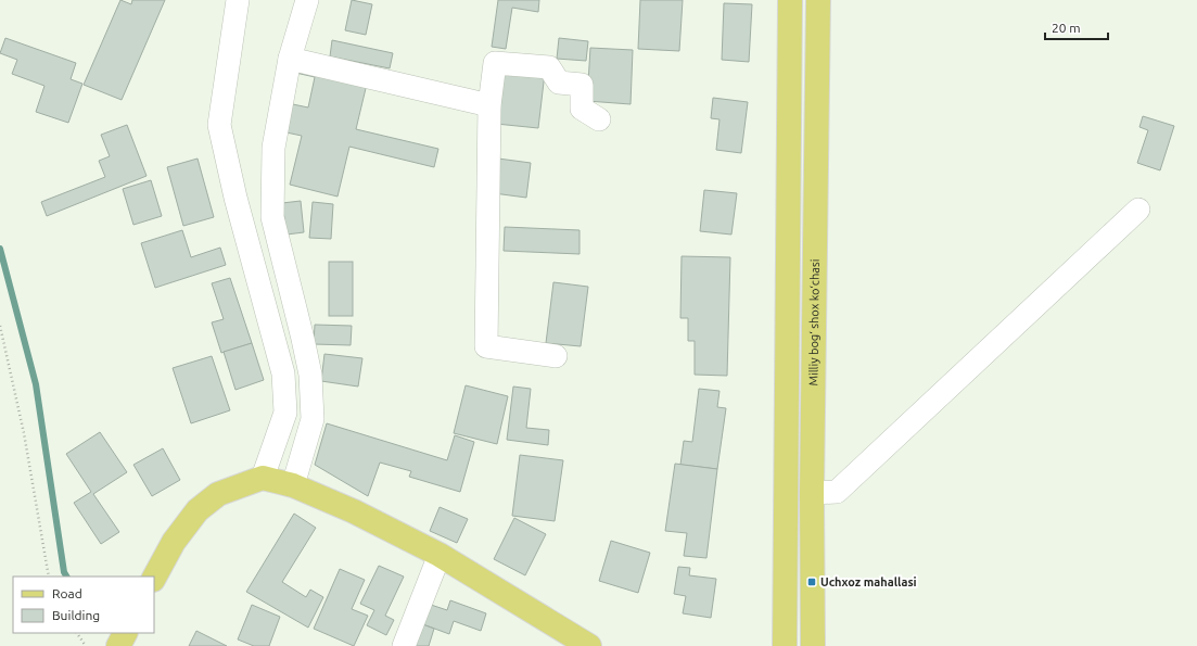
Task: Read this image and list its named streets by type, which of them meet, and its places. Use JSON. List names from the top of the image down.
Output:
{
  "streets": {
    "main road": ["Milliy bog‘ shox ko‘chasi"]
  },
  "places": {
    "transit": ["Uchxoz mahallasi"]
  },
  "legend": ["Road", "Building"],
  "scale_bar": "20 m"
}
